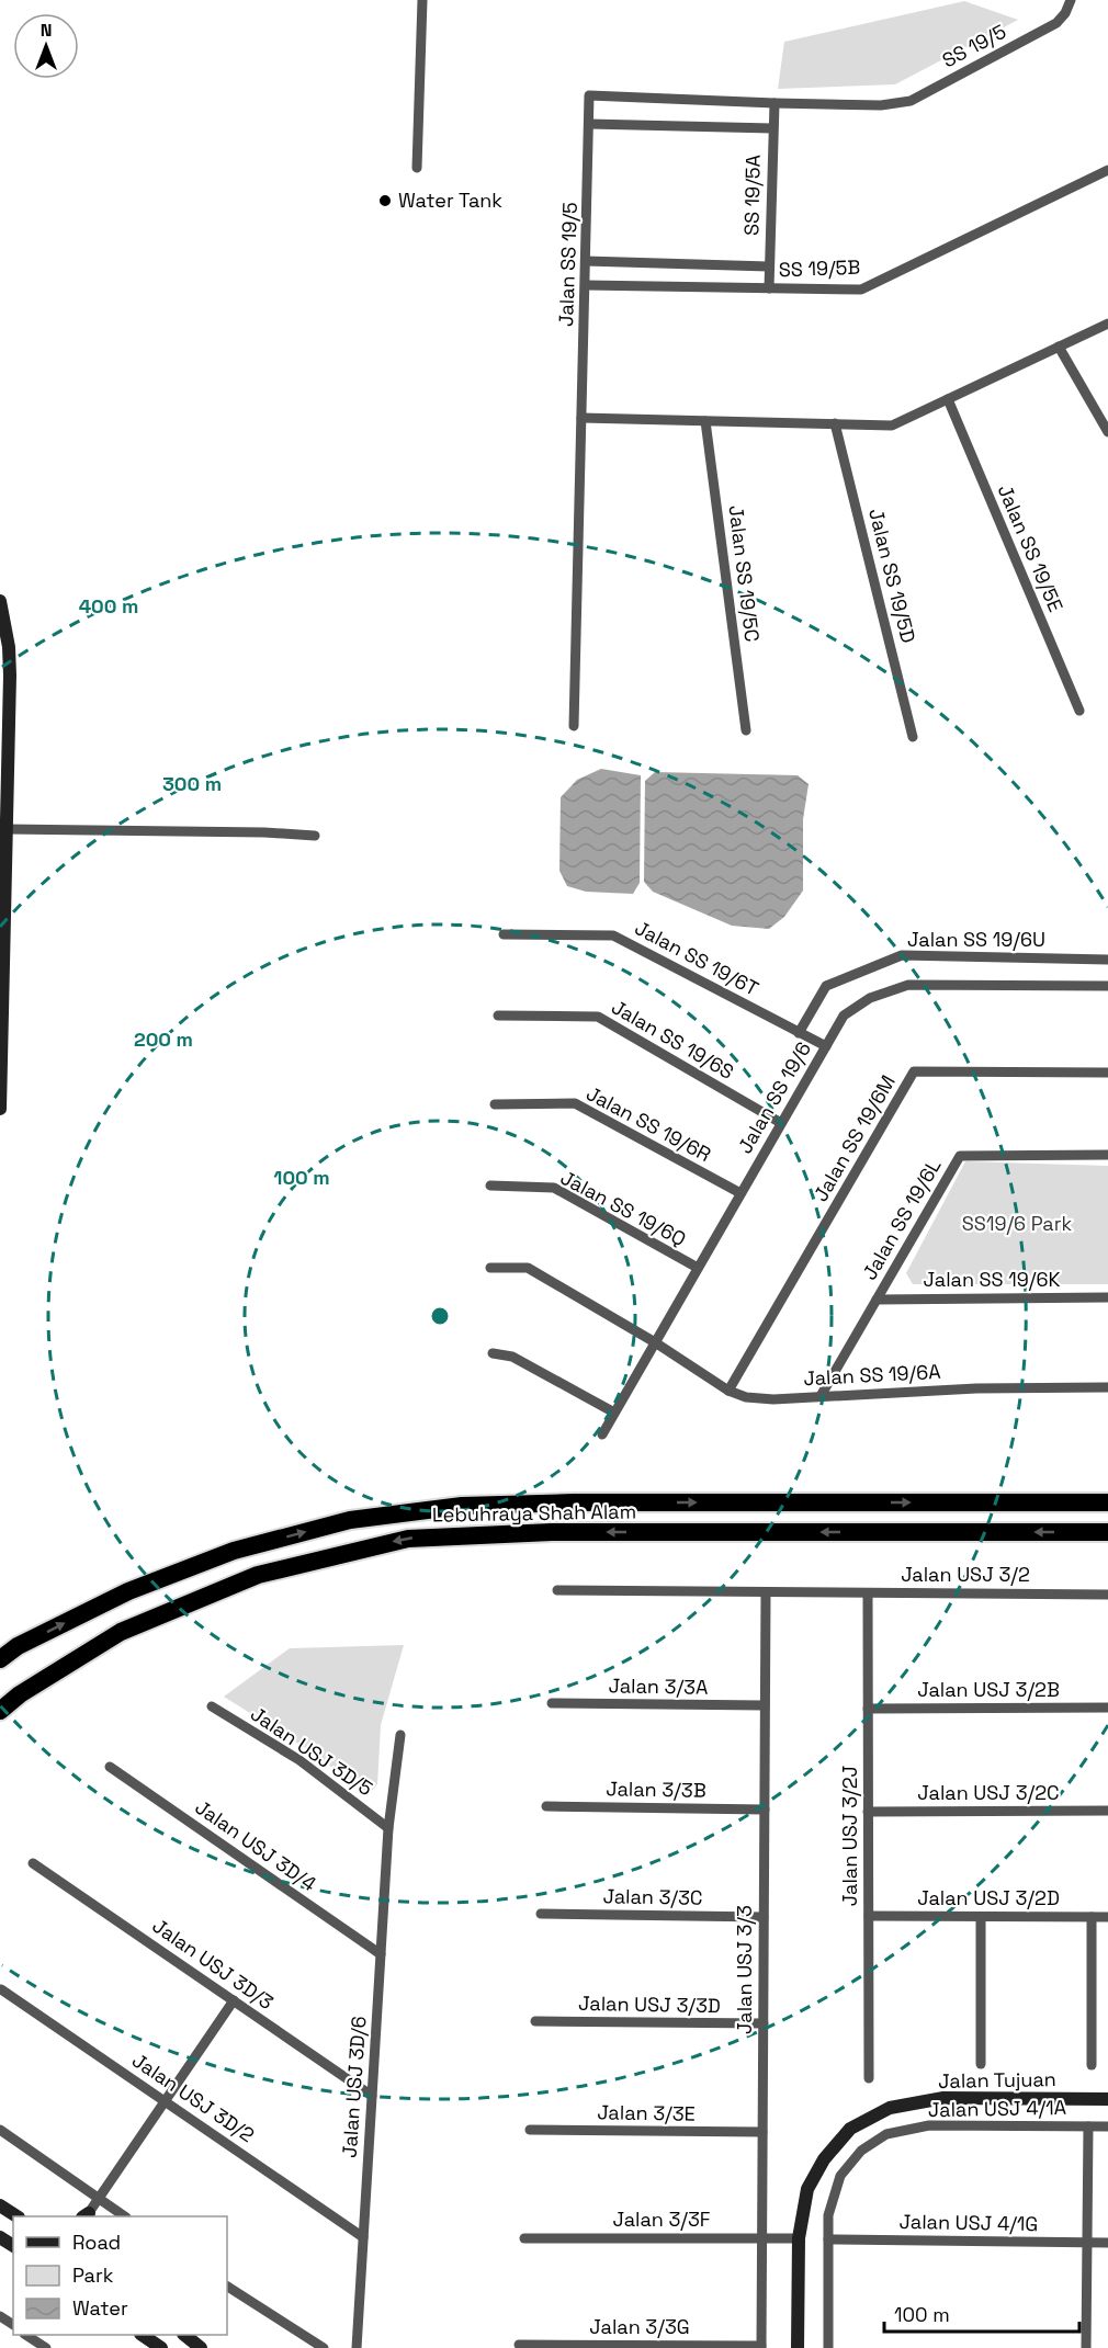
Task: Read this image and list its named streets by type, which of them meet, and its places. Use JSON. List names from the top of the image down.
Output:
{
  "streets": {
    "highway": ["Lebuhraya Shah Alam"],
    "street": [
      "SS 19/5",
      "SS 19/5A",
      "Jalan SS 19/5",
      "SS 19/5B",
      "Jalan SS 19/5E",
      "Jalan SS 19/5C",
      "Jalan SS 19/5D",
      "Jalan SS 19/6U",
      "Jalan SS 19/6T",
      "Jalan SS 19/6S",
      "Jalan SS 19/6",
      "Jalan SS 19/6R",
      "Jalan SS 19/6M",
      "Jalan SS 19/6Q",
      "Jalan SS 19/6L",
      "Jalan SS 19/6K",
      "Jalan SS 19/6A",
      "Jalan USJ 3/2",
      "Jalan 3/3A",
      "Jalan USJ 3/2B",
      "Jalan USJ 3D/5",
      "Jalan 3/3B",
      "Jalan USJ 3/2C",
      "Jalan USJ 3/2J",
      "Jalan USJ 3D/4",
      "Jalan 3/3C",
      "Jalan USJ 3/2D",
      "Jalan USJ 3D/3",
      "Jalan USJ 3/3",
      "Jalan USJ 3/3D",
      "Jalan Tujuan",
      "Jalan USJ 3D/6",
      "Jalan USJ 3D/2",
      "Jalan USJ 4/1A",
      "Jalan 3/3E",
      "Jalan 3/3F",
      "Jalan USJ 4/1G",
      "Jalan 3/3G"
    ]
  },
  "crossings": [
    ["SS 19/5", "Jalan SS 19/5"],
    ["SS 19/5A", "Jalan SS 19/5"],
    ["SS 19/5A", "SS 19/5B"],
    ["Jalan SS 19/5", "SS 19/5B"],
    ["Jalan SS 19/6U", "Jalan SS 19/6T"],
    ["Jalan SS 19/6T", "Jalan SS 19/6"],
    ["Jalan SS 19/6S", "Jalan SS 19/6"],
    ["Jalan SS 19/6", "Jalan SS 19/6R"],
    ["Jalan SS 19/6", "Jalan SS 19/6Q"],
    ["Jalan SS 19/6", "Jalan SS 19/6A"],
    ["Jalan SS 19/6M", "Jalan SS 19/6A"],
    ["Jalan SS 19/6L", "Jalan SS 19/6K"],
    ["Jalan SS 19/6L", "Jalan SS 19/6A"],
    ["Jalan USJ 3/2", "Jalan USJ 3/2J"],
    ["Jalan USJ 3/2", "Jalan USJ 3/3"],
    ["Jalan 3/3A", "Jalan USJ 3/3"],
    ["Jalan USJ 3/2B", "Jalan USJ 3/2J"],
    ["Jalan USJ 3D/5", "Jalan USJ 3D/6"],
    ["Jalan 3/3B", "Jalan USJ 3/3"],
    ["Jalan USJ 3/2C", "Jalan USJ 3/2J"],
    ["Jalan USJ 3/2J", "Jalan USJ 3/2D"],
    ["Jalan USJ 3D/4", "Jalan USJ 3D/6"],
    ["Jalan 3/3C", "Jalan USJ 3/3"],
    ["Jalan USJ 3D/3", "Jalan USJ 3D/6"],
    ["Jalan USJ 3/3", "Jalan USJ 3/3D"],
    ["Jalan USJ 3/3", "Jalan 3/3E"],
    ["Jalan USJ 3/3", "Jalan 3/3F"],
    ["Jalan USJ 3/3", "Jalan 3/3G"],
    ["Jalan Tujuan", "Jalan 3/3F"],
    ["Jalan USJ 3D/6", "Jalan USJ 3D/2"],
    ["Jalan USJ 4/1A", "Jalan USJ 4/1G"]
  ],
  "parks": ["SS19/6 Park"],
  "places": ["Water Tank"],
  "legend": ["Road", "Park", "Water"],
  "scale_bar": "100 m",
  "north": "top",
  "rings": [
    "400 m",
    "300 m",
    "200 m",
    "100 m"
  ]
}
